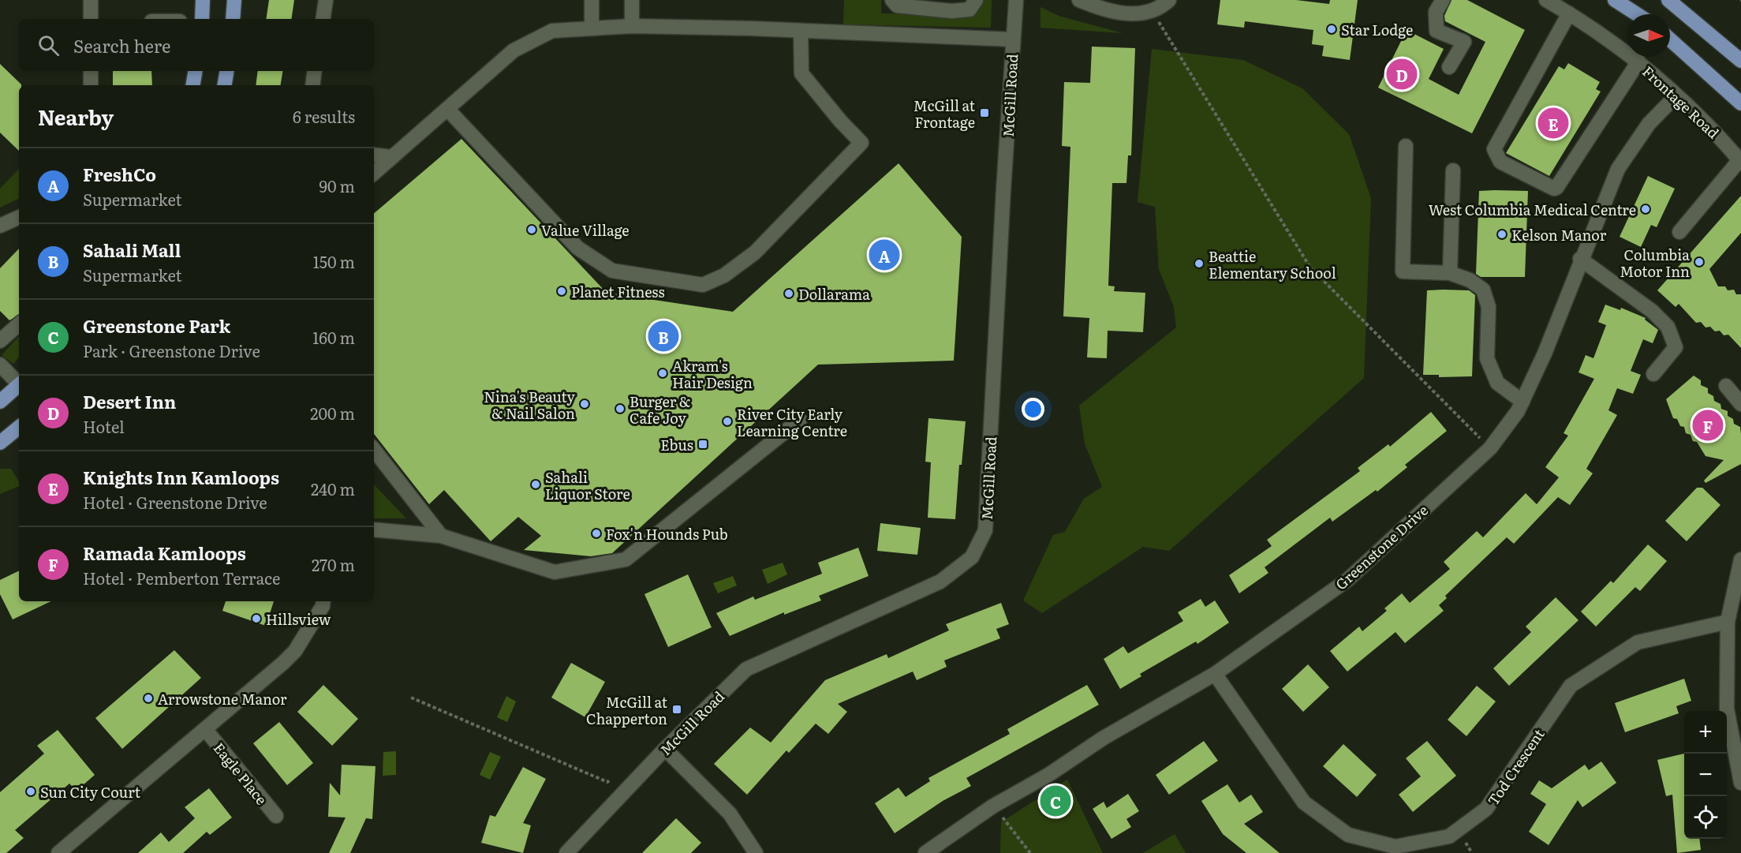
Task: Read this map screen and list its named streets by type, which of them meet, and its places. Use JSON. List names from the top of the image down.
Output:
{
  "streets": {
    "street": [
      "McGill Road",
      "Frontage Road",
      "Greenstone Drive",
      "Tod Crescent",
      "Eagle Place"
    ]
  },
  "crossings": [
    ["Frontage Road", "Greenstone Drive"],
    ["Greenstone Drive", "Tod Crescent"]
  ],
  "places": {
    "other": [
      "Star Lodge",
      "West Columbia Medical Centre",
      "Value Village",
      "Kelson Manor",
      "Columbia Motor Inn",
      "Beattie Elementary School",
      "Planet Fitness",
      "Dollarama",
      "Akram's Hair Design",
      "Nina's Beauty & Nail Salon",
      "Burger & Cafe Joy",
      "River City Early Learning Centre",
      "Sahali Liquor Store",
      "Fox'n Hounds Pub",
      "Hillsview",
      "Arrowstone Manor",
      "Sun City Court"
    ],
    "transit": ["McGill at Frontage", "Ebus", "McGill at Chapperton"]
  },
  "north": "right",
  "page": {
    "search": "Search here",
    "pins": [
      "D",
      "E",
      "A",
      "B",
      "F",
      "C"
    ],
    "heading": ["Nearby", "6 results"],
    "list": [
      {
        "mark": "A",
        "name": "FreshCo",
        "note": "Supermarket",
        "value": "90 m"
      },
      {
        "mark": "B",
        "name": "Sahali Mall",
        "note": "Supermarket",
        "value": "150 m"
      },
      {
        "mark": "C",
        "name": "Greenstone Park",
        "note": "Park · Greenstone Drive",
        "value": "160 m"
      },
      {
        "mark": "D",
        "name": "Desert Inn",
        "note": "Hotel",
        "value": "200 m"
      },
      {
        "mark": "E",
        "name": "Knights Inn Kamloops",
        "note": "Hotel · Greenstone Drive",
        "value": "240 m"
      },
      {
        "mark": "F",
        "name": "Ramada Kamloops",
        "note": "Hotel · Pemberton Terrace",
        "value": "270 m"
      }
    ],
    "map_buttons": ["+", "−"]
  }
}
